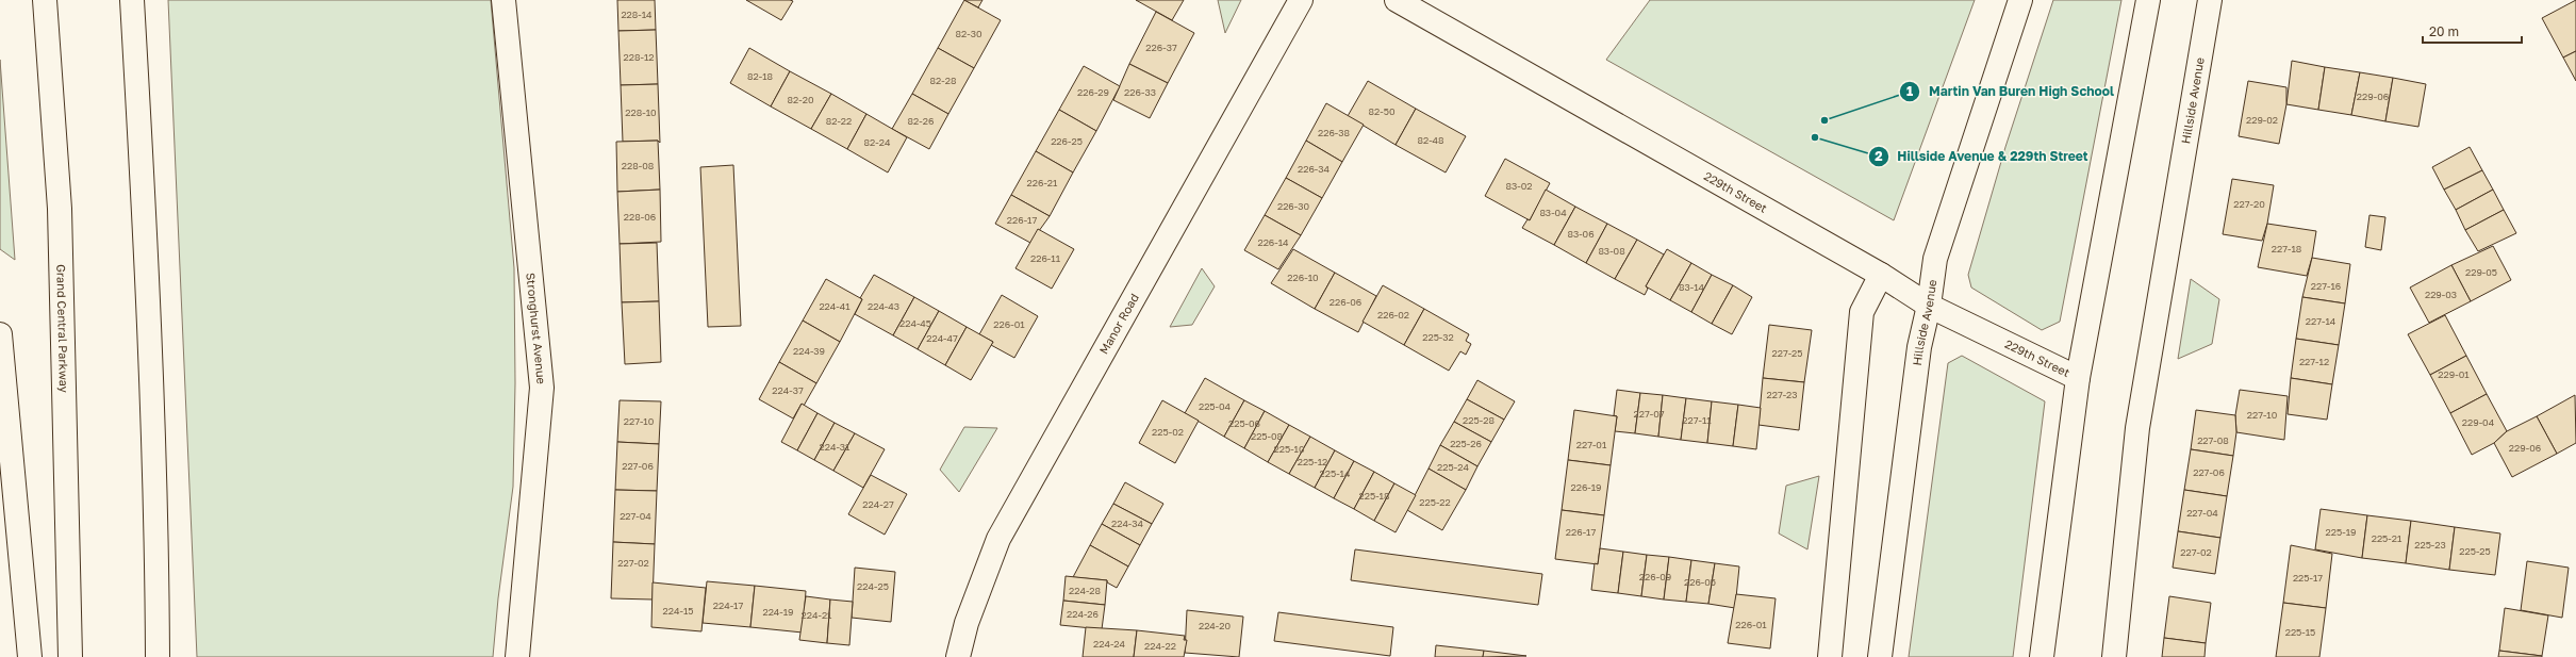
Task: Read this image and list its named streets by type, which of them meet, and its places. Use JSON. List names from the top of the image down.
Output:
{
  "streets": {
    "main road": [
      "Hillside Avenue",
      "229th Street",
      "Manor Road",
      "Grand Central Parkway",
      "Stronghurst Avenue"
    ]
  },
  "crossings": [
    ["Hillside Avenue", "229th Street"]
  ],
  "places": ["Martin Van Buren High School", "Hillside Avenue & 229th Street"],
  "house_numbers": [
    "228-14",
    "82-30",
    "226-37",
    "228-12",
    "82-18",
    "82-28",
    "226-29",
    "226-33",
    "229-06",
    "82-20",
    "82-50",
    "228-10",
    "229-02",
    "82-22",
    "82-26",
    "226-38",
    "82-48",
    "226-25",
    "82-24",
    "228-08",
    "226-34",
    "226-21",
    "83-02",
    "227-20",
    "226-30",
    "83-04",
    "228-06",
    "226-17",
    "83-06",
    "226-14",
    "227-18",
    "83-08",
    "226-11",
    "229-05",
    "226-10",
    "227-16",
    "83-14",
    "229-03",
    "226-06",
    "224-41",
    "224-43",
    "226-02",
    "227-14",
    "224-45",
    "226-01",
    "225-32",
    "224-47",
    "224-39",
    "227-25",
    "227-12",
    "229-01",
    "224-37",
    "227-23",
    "225-04",
    "227-07",
    "227-10",
    "225-28",
    "227-11",
    "227-10",
    "229-04",
    "225-06",
    "225-02",
    "225-08",
    "227-08",
    "225-26",
    "227-01",
    "224-31",
    "229-06",
    "225-10",
    "225-12",
    "227-06",
    "225-24",
    "227-06",
    "225-14",
    "226-19",
    "225-18",
    "225-22",
    "224-27",
    "227-04",
    "227-04",
    "224-34",
    "226-17",
    "225-19",
    "225-21",
    "225-23",
    "225-25",
    "227-02",
    "227-02",
    "226-09",
    "225-17",
    "226-05",
    "224-25",
    "224-28",
    "224-17",
    "224-15",
    "224-19",
    "224-26",
    "224-21",
    "226-01",
    "224-20",
    "225-15",
    "224-24",
    "224-22"
  ],
  "scale_bar": "20 m"
}
